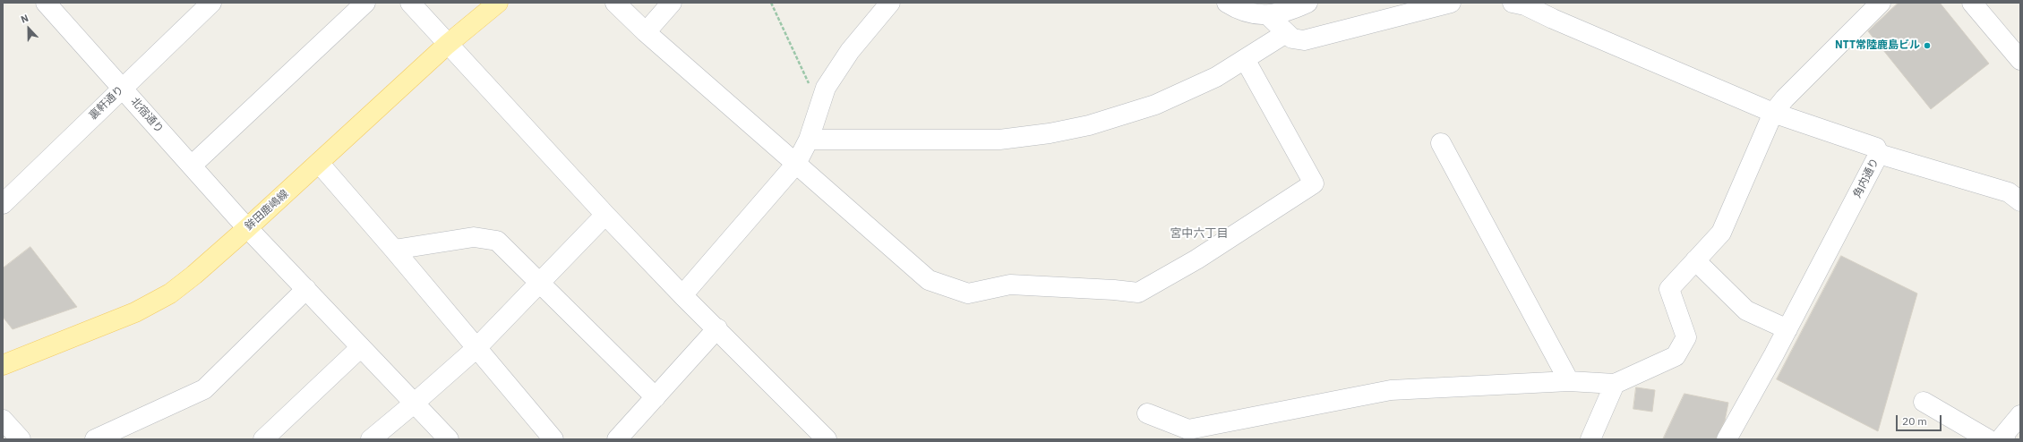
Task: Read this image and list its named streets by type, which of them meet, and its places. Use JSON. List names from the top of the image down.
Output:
{
  "streets": {
    "main road": ["鉾田鹿嶋線"],
    "street": ["裏軒通り", "北宿通り", "角内通り"]
  },
  "crossings": [
    ["裏軒通り", "北宿通り"],
    ["北宿通り", "鉾田鹿嶋線"]
  ],
  "districts": ["宮中六丁目"],
  "places": ["NTT常陸鹿島ビル"],
  "scale_bar": "20 m",
  "north": "top"
}
